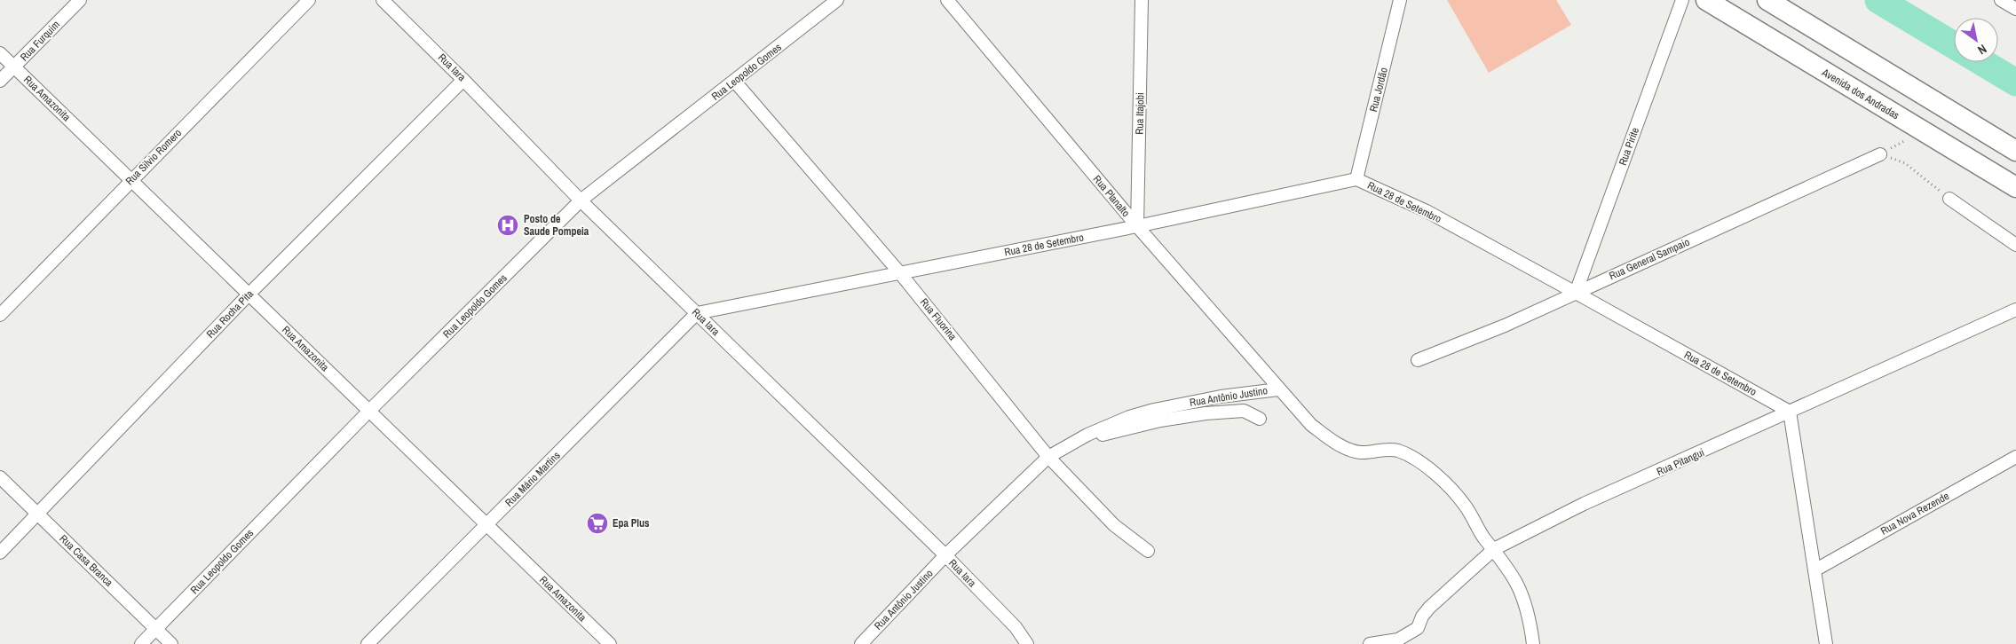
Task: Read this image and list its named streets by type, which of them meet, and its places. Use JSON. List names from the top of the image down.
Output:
{
  "streets": {
    "main road": ["Avenida dos Andradas"],
    "street": [
      "Rua Furquim",
      "Rua Iara",
      "Rua Leopoldo Gomes",
      "Rua Jordão",
      "Rua Amazonita",
      "Rua Itajobi",
      "Rua Pirite",
      "Rua Silvio Romero",
      "Rua Planalto",
      "Rua 28 de Setembro",
      "Rua General Sampaio",
      "Rua Rocha Pita",
      "Rua Fluorina",
      "Rua Antônio Justino",
      "Rua Pitangui",
      "Rua Mário Martins",
      "Rua Nova Rezende",
      "Rua Casa Branca"
    ]
  },
  "crossings": [
    ["Rua Furquim", "Rua Amazonita"],
    ["Rua Iara", "Rua Leopoldo Gomes"],
    ["Rua Iara", "Rua 28 de Setembro"],
    ["Rua Iara", "Rua Rocha Pita"],
    ["Rua Iara", "Rua Antônio Justino"],
    ["Rua Iara", "Rua Mário Martins"],
    ["Rua Leopoldo Gomes", "Rua Amazonita"],
    ["Rua Leopoldo Gomes", "Rua Fluorina"],
    ["Rua Leopoldo Gomes", "Rua Casa Branca"],
    ["Rua Jordão", "Rua 28 de Setembro"],
    ["Rua Amazonita", "Rua Silvio Romero"],
    ["Rua Amazonita", "Rua Rocha Pita"],
    ["Rua Amazonita", "Rua Mário Martins"],
    ["Rua Itajobi", "Rua Planalto"],
    ["Rua Itajobi", "Rua 28 de Setembro"],
    ["Rua Pirite", "Rua 28 de Setembro"],
    ["Rua Pirite", "Rua General Sampaio"],
    ["Rua Planalto", "Rua 28 de Setembro"],
    ["Rua Planalto", "Rua Antônio Justino"],
    ["Rua 28 de Setembro", "Rua General Sampaio"],
    ["Rua 28 de Setembro", "Rua Fluorina"],
    ["Rua 28 de Setembro", "Rua Pitangui"],
    ["Rua 28 de Setembro", "Rua Mário Martins"],
    ["Rua Rocha Pita", "Rua Casa Branca"],
    ["Rua Fluorina", "Rua Antônio Justino"],
    ["Rua Antônio Justino", "Rua Pitangui"]
  ],
  "places": {
    "hospital": ["Posto de Saude Pompeia"],
    "supermarket": ["Epa Plus"]
  },
  "north": "bottom right"
}
